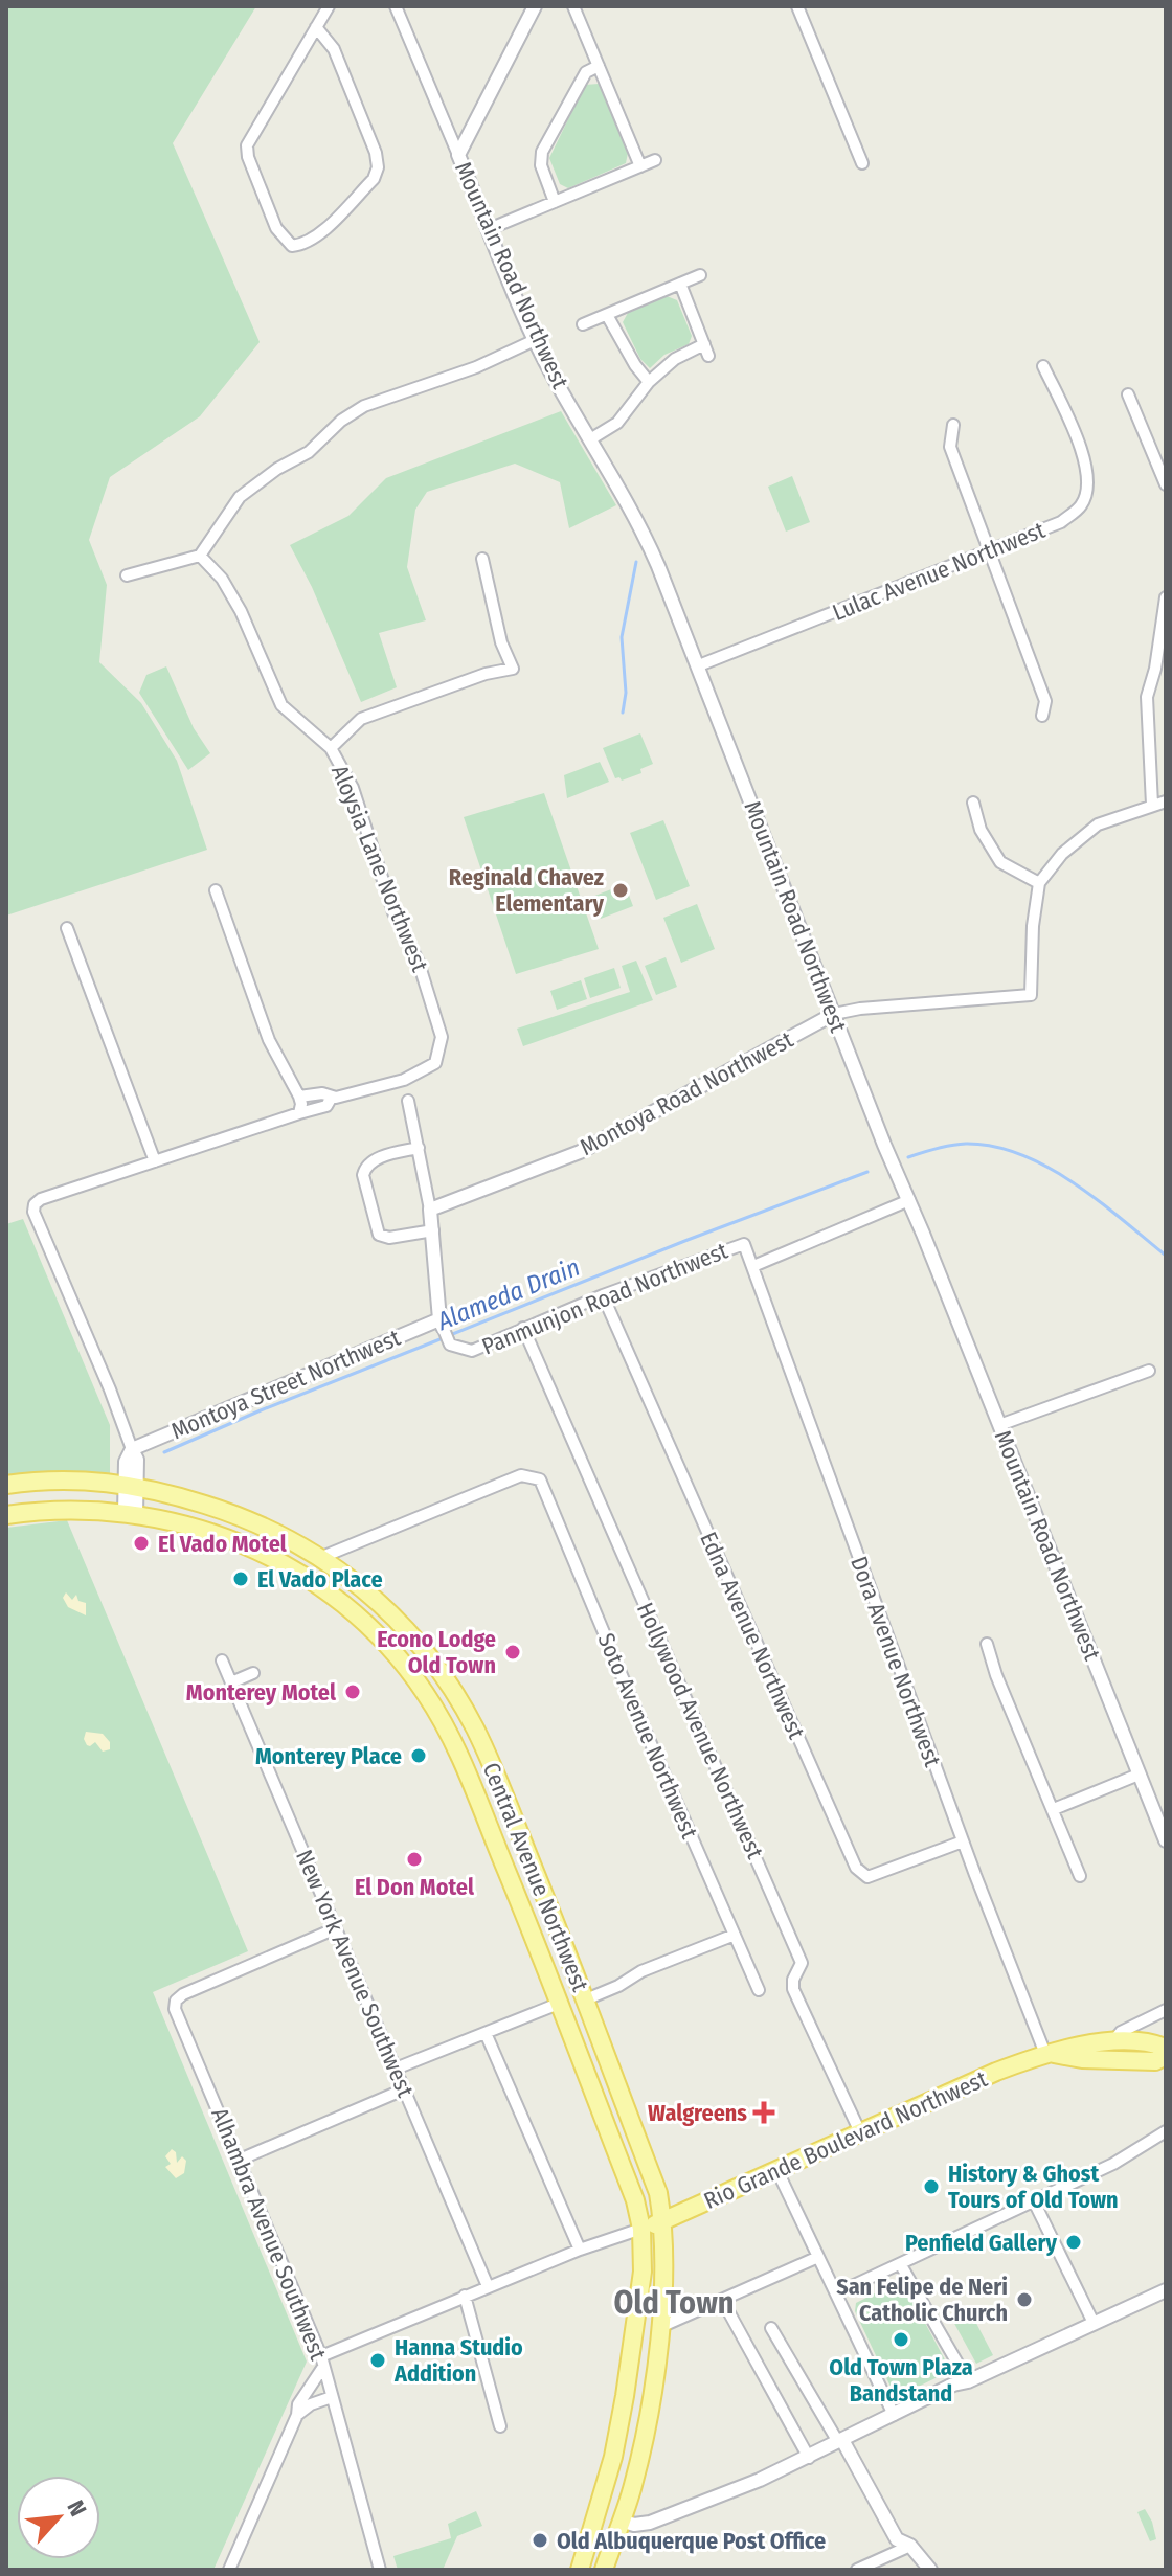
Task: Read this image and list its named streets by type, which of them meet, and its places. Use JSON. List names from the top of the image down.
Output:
{
  "streets": {
    "main road": ["Central Avenue Northwest", "Rio Grande Boulevard Northwest"],
    "street": [
      "Mountain Road Northwest",
      "Lulac Avenue Northwest",
      "Aloysia Lane Northwest",
      "Montoya Road Northwest",
      "Panmunjon Road Northwest",
      "Montoya Street Northwest",
      "Edna Avenue Northwest",
      "Dora Avenue Northwest",
      "Hollywood Avenue Northwest",
      "Soto Avenue Northwest",
      "New York Avenue Southwest",
      "Alhambra Avenue Southwest"
    ]
  },
  "crossings": [
    ["Mountain Road Northwest", "Lulac Avenue Northwest"],
    ["Mountain Road Northwest", "Montoya Road Northwest"],
    ["Mountain Road Northwest", "Panmunjon Road Northwest"],
    ["Aloysia Lane Northwest", "Montoya Street Northwest"],
    ["Panmunjon Road Northwest", "Montoya Street Northwest"],
    ["Panmunjon Road Northwest", "Edna Avenue Northwest"],
    ["Panmunjon Road Northwest", "Dora Avenue Northwest"],
    ["Panmunjon Road Northwest", "Hollywood Avenue Northwest"],
    ["Edna Avenue Northwest", "Dora Avenue Northwest"],
    ["Dora Avenue Northwest", "Rio Grande Boulevard Northwest"],
    ["Hollywood Avenue Northwest", "Rio Grande Boulevard Northwest"],
    ["Soto Avenue Northwest", "Central Avenue Northwest"],
    ["Central Avenue Northwest", "Rio Grande Boulevard Northwest"],
    ["New York Avenue Southwest", "Alhambra Avenue Southwest"]
  ],
  "districts": ["Old Town"],
  "water": ["Alameda Drain"],
  "places": {
    "other": [
      "Reginald Chavez Elementary",
      "El Vado Motel",
      "El Vado Place",
      "Econo Lodge Old Town",
      "Monterey Motel",
      "Monterey Place",
      "El Don Motel",
      "History & Ghost Tours of Old Town",
      "Penfield Gallery",
      "San Felipe de Neri Catholic Church",
      "Old Town Plaza Bandstand",
      "Hanna Studio Addition",
      "Old Albuquerque Post Office"
    ],
    "health": ["Walgreens"]
  },
  "north": "top right"
}
